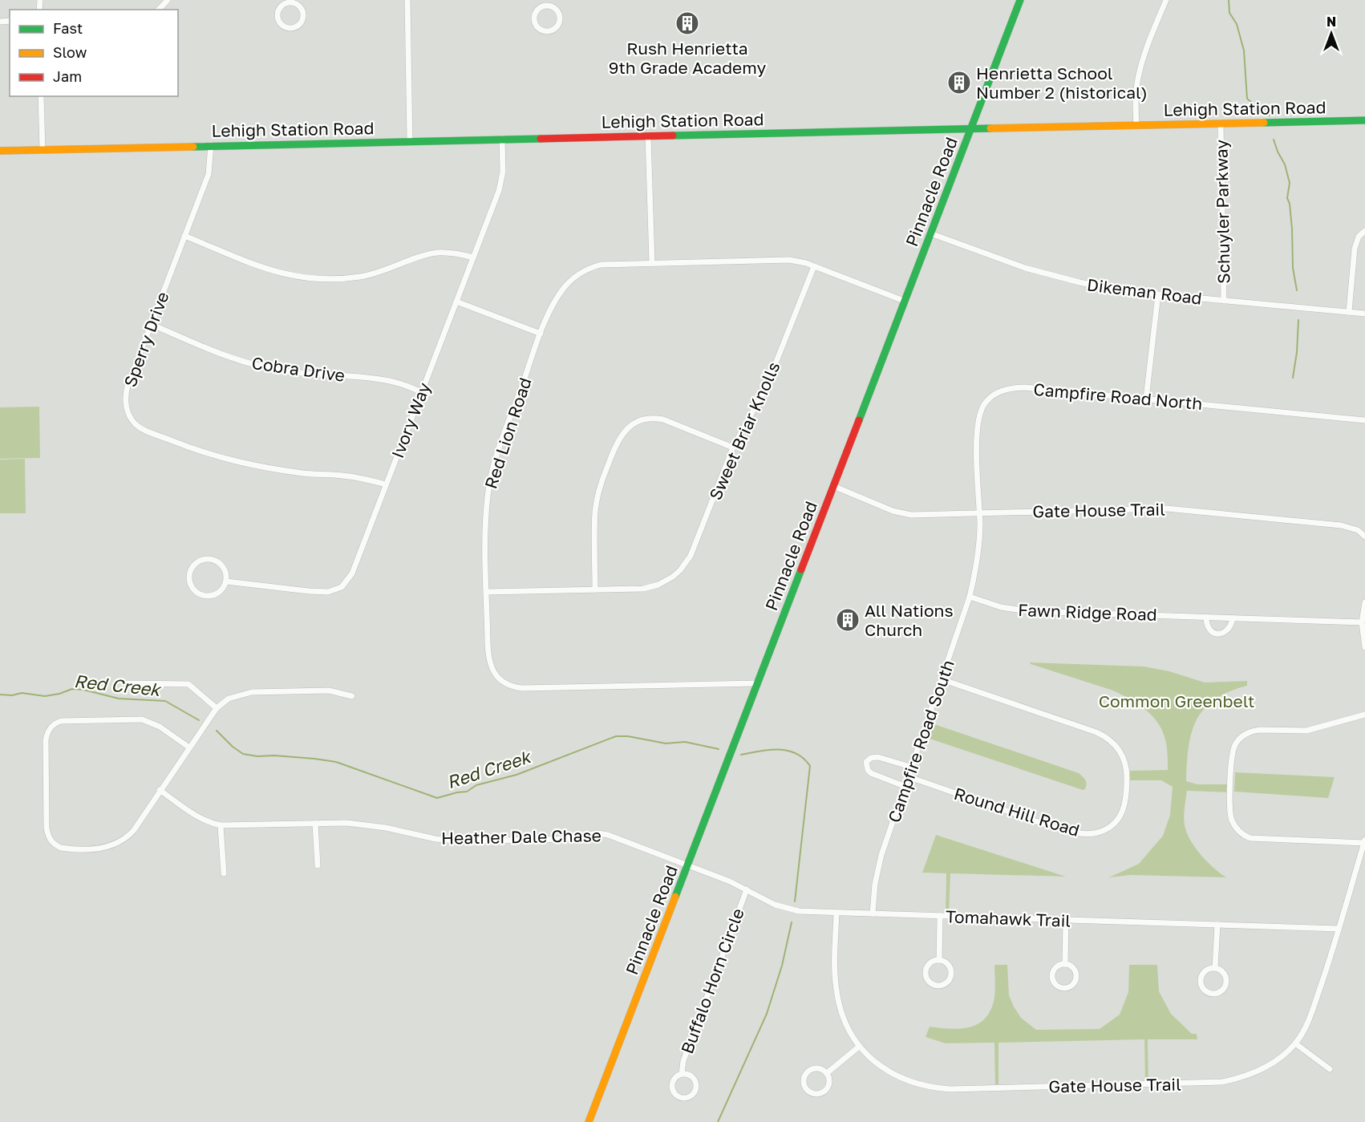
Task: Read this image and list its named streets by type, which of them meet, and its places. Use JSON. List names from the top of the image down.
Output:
{
  "streets": {
    "main road": ["Lehigh Station Road", "Pinnacle Road"],
    "street": [
      "Schuyler Parkway",
      "Dikeman Road",
      "Sperry Drive",
      "Cobra Drive",
      "Campfire Road North",
      "Ivory Way",
      "Sweet Briar Knolls",
      "Red Lion Road",
      "Gate House Trail",
      "Fawn Ridge Road",
      "Campfire Road South",
      "Round Hill Road",
      "Heather Dale Chase",
      "Tomahawk Trail",
      "Buffalo Horn Circle"
    ]
  },
  "crossings": [
    ["Lehigh Station Road", "Pinnacle Road"],
    ["Lehigh Station Road", "Schuyler Parkway"],
    ["Lehigh Station Road", "Sperry Drive"],
    ["Lehigh Station Road", "Ivory Way"],
    ["Pinnacle Road", "Dikeman Road"],
    ["Pinnacle Road", "Red Lion Road"],
    ["Pinnacle Road", "Gate House Trail"],
    ["Pinnacle Road", "Heather Dale Chase"],
    ["Pinnacle Road", "Tomahawk Trail"],
    ["Schuyler Parkway", "Dikeman Road"],
    ["Sperry Drive", "Cobra Drive"],
    ["Sperry Drive", "Ivory Way"],
    ["Cobra Drive", "Ivory Way"],
    ["Campfire Road North", "Gate House Trail"],
    ["Campfire Road North", "Campfire Road South"],
    ["Sweet Briar Knolls", "Red Lion Road"],
    ["Gate House Trail", "Campfire Road South"],
    ["Gate House Trail", "Tomahawk Trail"],
    ["Fawn Ridge Road", "Campfire Road South"],
    ["Campfire Road South", "Round Hill Road"],
    ["Campfire Road South", "Tomahawk Trail"],
    ["Heather Dale Chase", "Tomahawk Trail"],
    ["Tomahawk Trail", "Buffalo Horn Circle"]
  ],
  "water": ["Red Creek"],
  "parks": ["Common Greenbelt"],
  "places": {
    "building": ["Rush Henrietta 9th Grade Academy", "Henrietta School Number 2 (historical)", "All Nations Church"]
  },
  "legend": ["Fast", "Slow", "Jam"],
  "north": "top"
}
